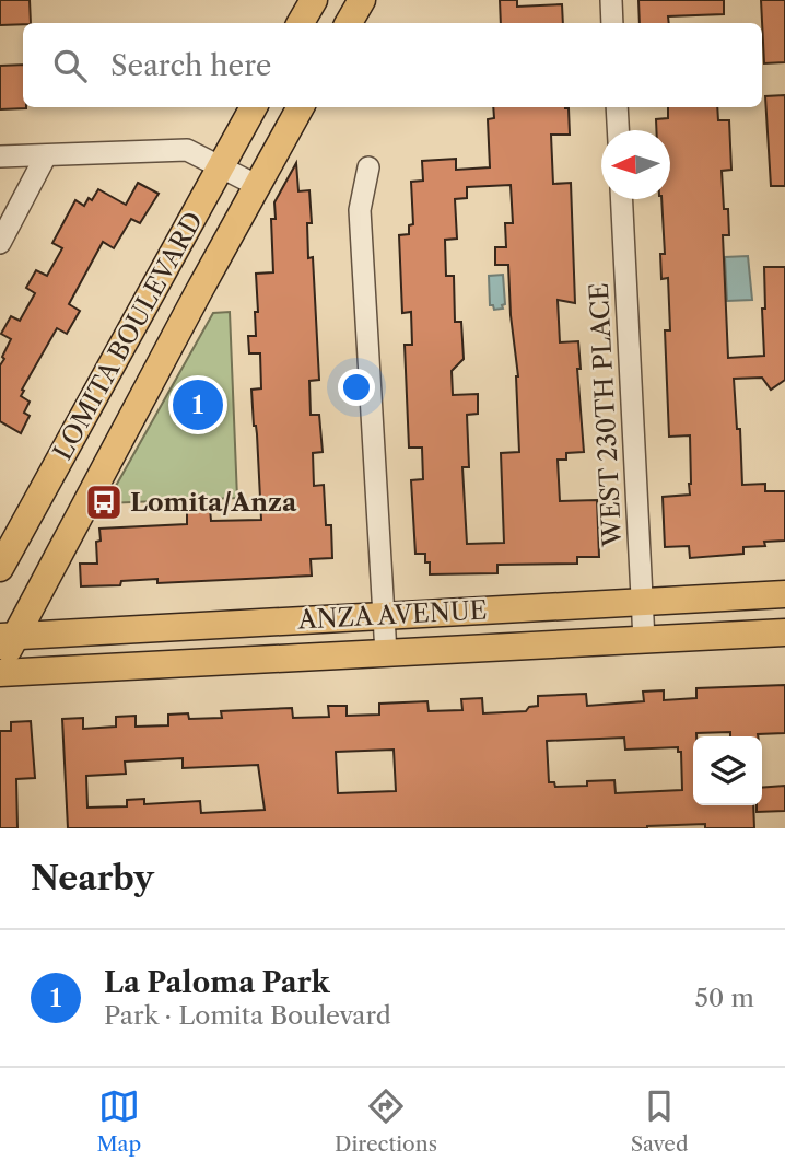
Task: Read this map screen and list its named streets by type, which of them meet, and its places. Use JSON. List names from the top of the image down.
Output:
{
  "streets": {
    "main road": ["LOMITA BOULEVARD", "ANZA AVENUE"],
    "street": ["WEST 230TH PLACE"]
  },
  "crossings": [
    ["LOMITA BOULEVARD", "ANZA AVENUE"],
    ["WEST 230TH PLACE", "ANZA AVENUE"]
  ],
  "places": {
    "bus stop": ["Lomita/Anza"]
  },
  "north": "left",
  "page": {
    "search": "Search here",
    "pins": "1",
    "heading": "Nearby",
    "list": [
      {
        "mark": "1",
        "name": "La Paloma Park",
        "note": "Park · Lomita Boulevard",
        "value": "50 m"
      }
    ],
    "nav": ["Map", "Directions", "Saved"]
  }
}
